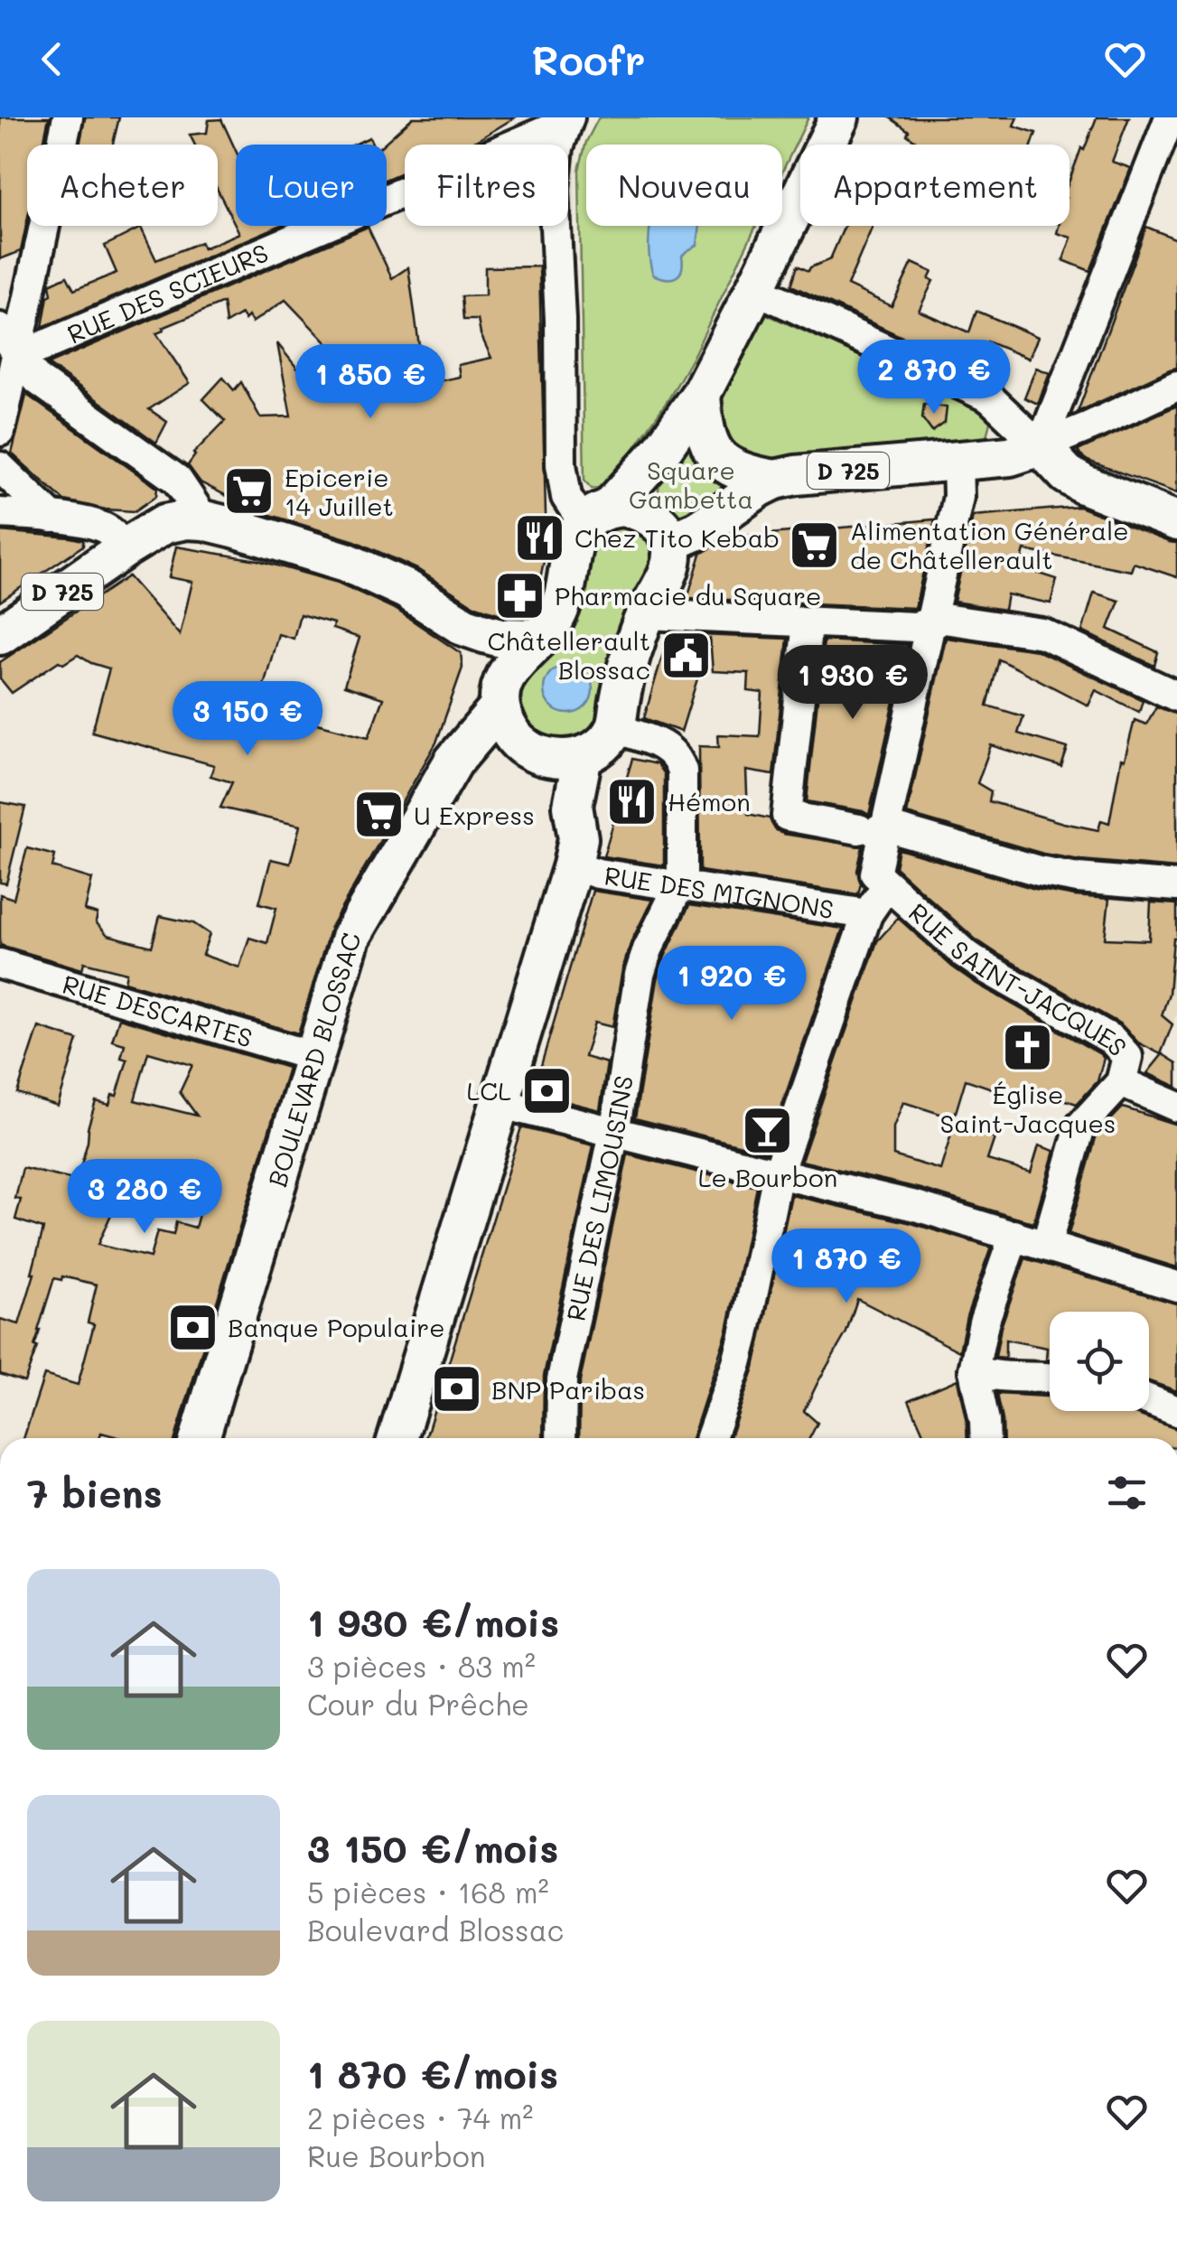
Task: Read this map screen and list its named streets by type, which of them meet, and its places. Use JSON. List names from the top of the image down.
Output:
{
  "streets": {
    "main road": ["D 725", "BOULEVARD BLOSSAC"],
    "street": [
      "RUE DES SCIEURS",
      "RUE DES MIGNONS",
      "RUE SAINT-JACQUES",
      "RUE DESCARTES",
      "RUE DES LIMOUSINS"
    ]
  },
  "crossings": [
    ["D 725", "BOULEVARD BLOSSAC"],
    ["RUE DES MIGNONS", "RUE DES LIMOUSINS"],
    ["RUE DESCARTES", "BOULEVARD BLOSSAC"]
  ],
  "parks": ["Square Gambetta"],
  "places": {
    "supermarket": ["Epicerie 14 Juillet", "Alimentation Générale de Châtellerault", "U Express"],
    "restaurant": ["Chez Tito Kebab", "Hémon"],
    "pharmacy": ["Pharmacie du Square"],
    "public building": ["Châtellerault Blossac"],
    "church": ["Église Saint-Jacques"],
    "bank": ["LCL", "Banque Populaire", "BNP Paribas"],
    "bar": ["Le Bourbon"]
  },
  "page": {
    "header": "Roofr",
    "chip": [
      "Acheter",
      "Louer",
      "Filtres",
      "Nouveau",
      "Appartement"
    ],
    "price": [
      "2 870 €",
      "1 850 €",
      "1 930 €",
      "3 150 €",
      "1 920 €",
      "3 280 €",
      "1 870 €"
    ],
    "heading": "7 biens",
    "list": [
      {
        "name": "1 930 €/mois",
        "note": "3 pièces · 83 m² · Cour du Prêche"
      },
      {
        "name": "3 150 €/mois",
        "note": "5 pièces · 168 m² · Boulevard Blossac"
      },
      {
        "name": "1 870 €/mois",
        "note": "2 pièces · 74 m² · Rue Bourbon"
      }
    ]
  }
}
